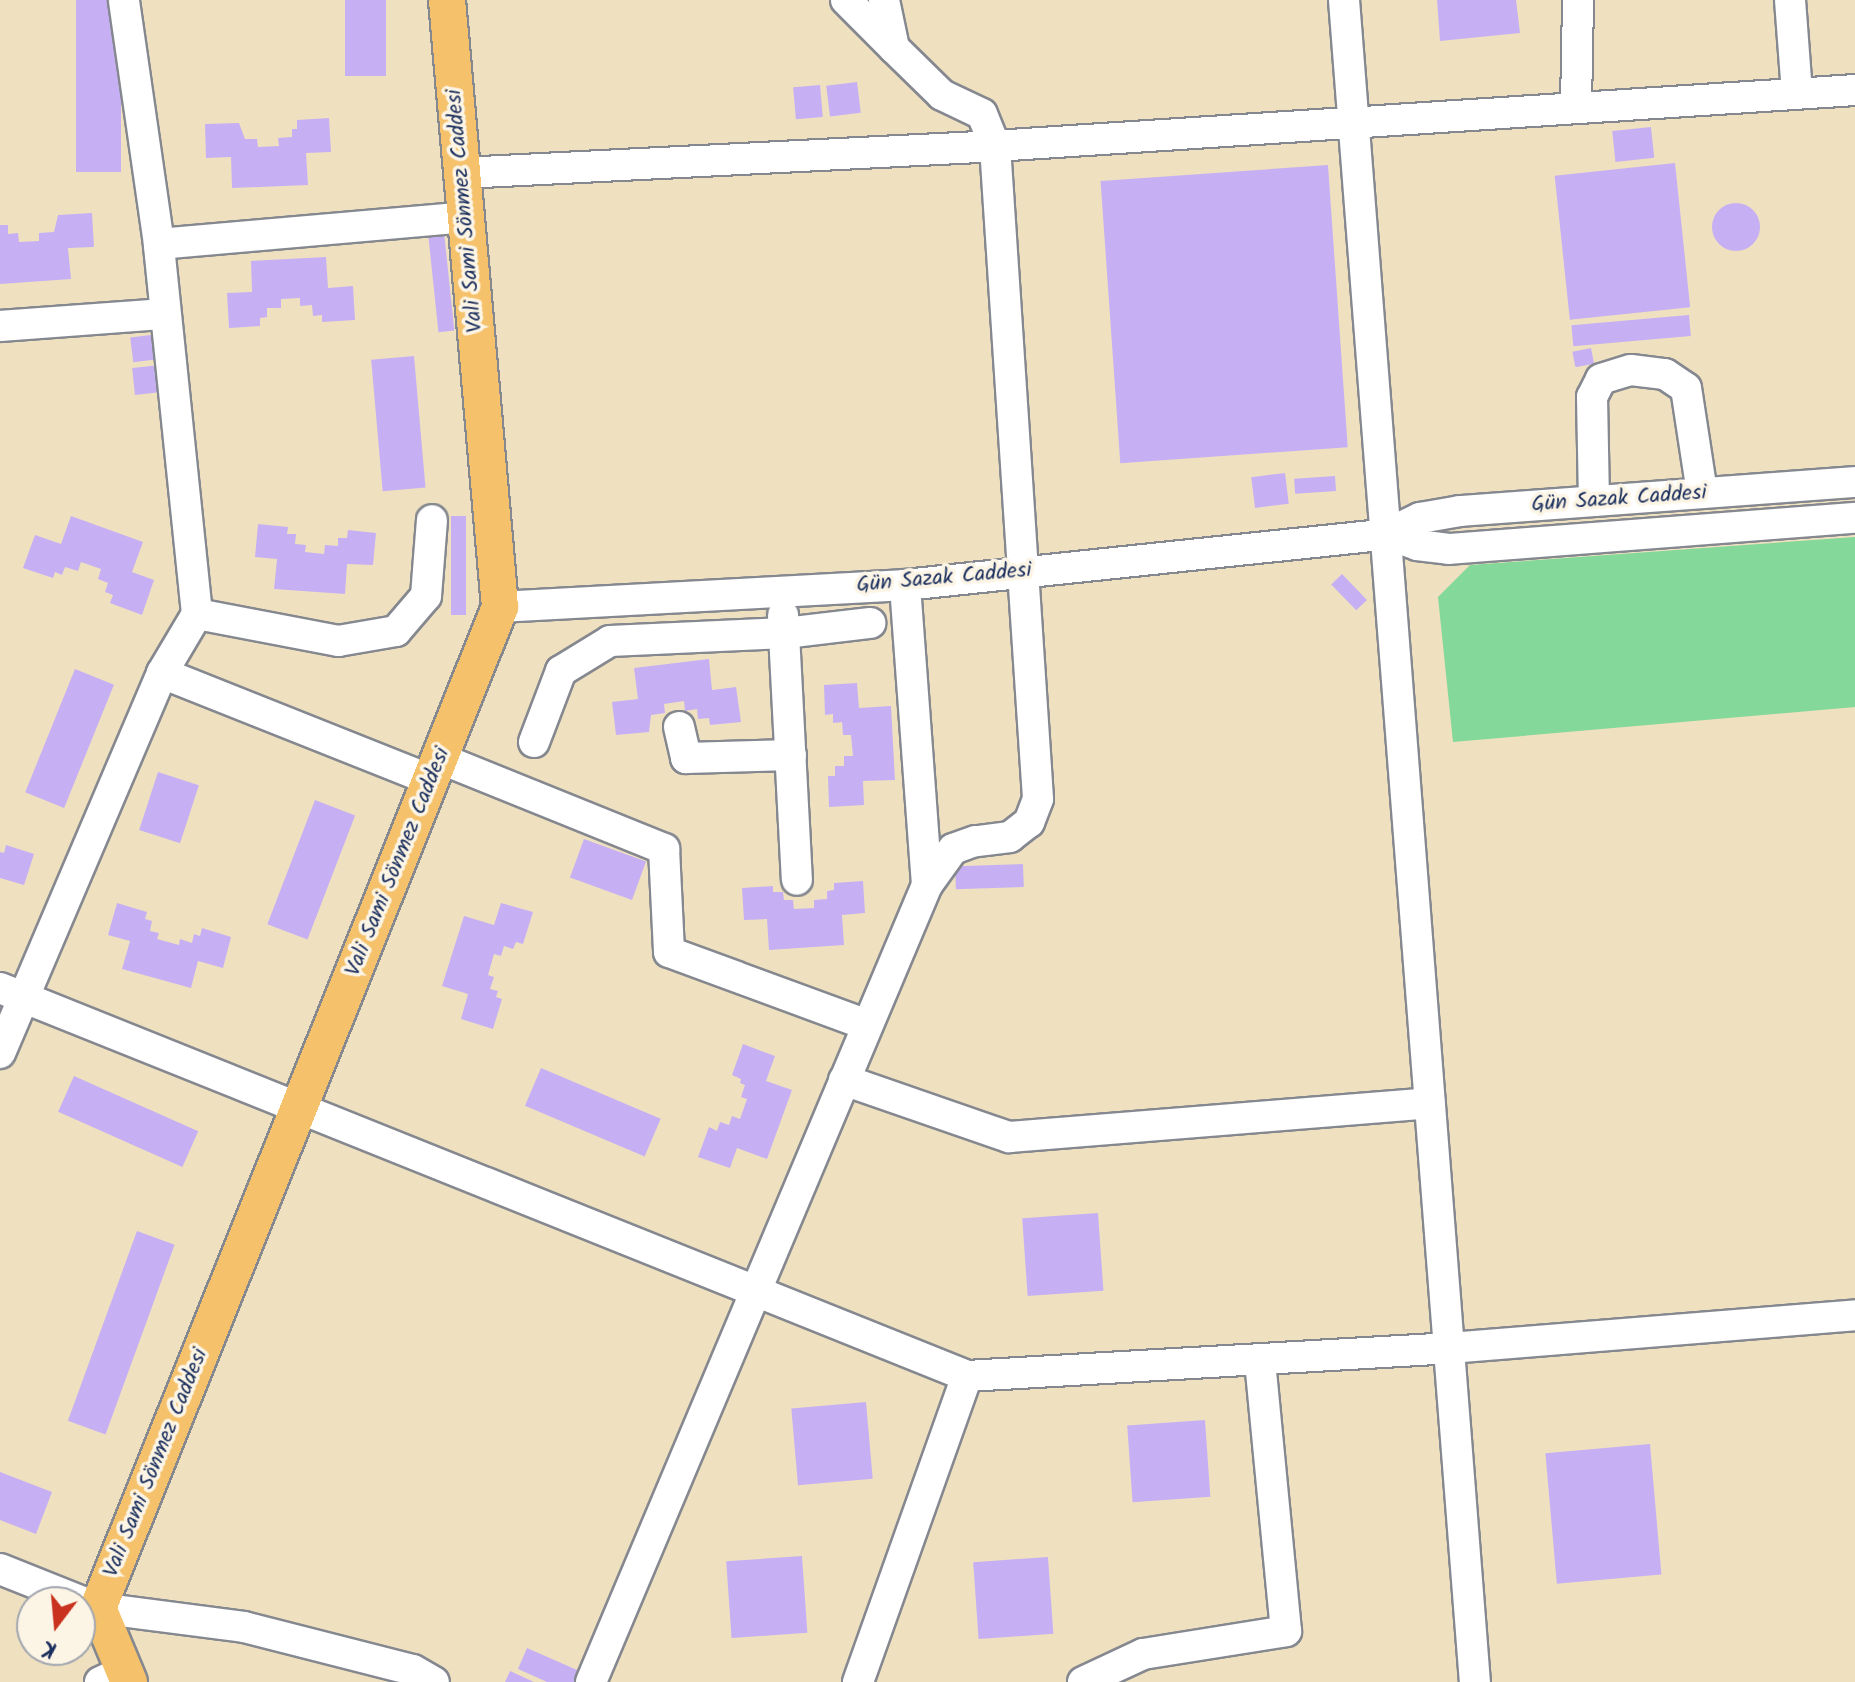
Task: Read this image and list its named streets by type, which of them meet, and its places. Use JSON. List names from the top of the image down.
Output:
{
  "streets": {
    "main road": ["Vali Sami Sönmez Caddesi"],
    "street": ["Gün Sazak Caddesi"]
  },
  "crossings": [
    ["Vali Sami Sönmez Caddesi", "Gün Sazak Caddesi"]
  ],
  "north": "bottom"
}
